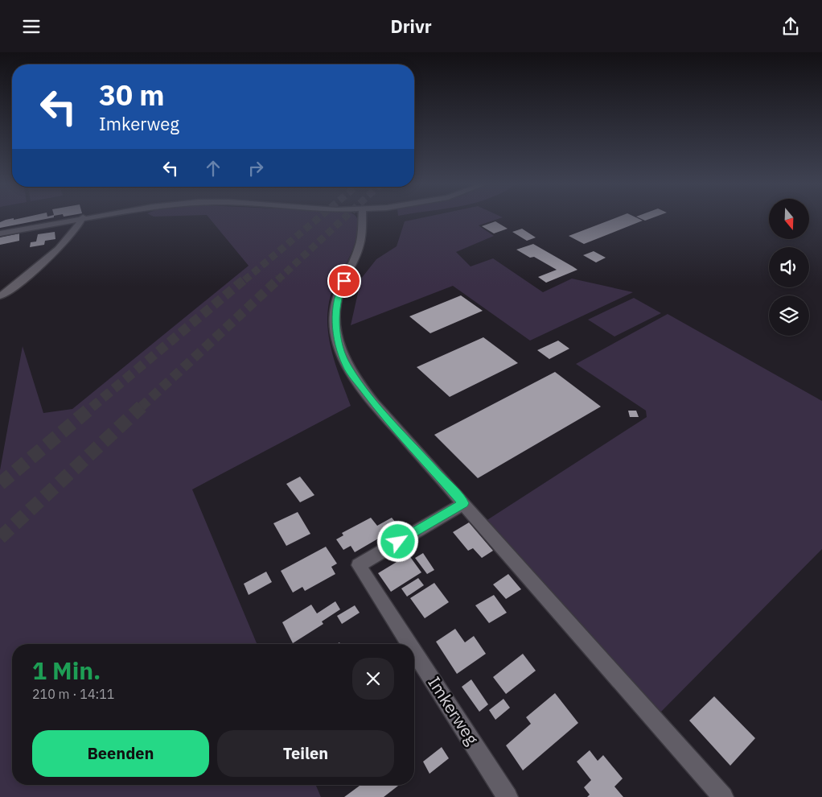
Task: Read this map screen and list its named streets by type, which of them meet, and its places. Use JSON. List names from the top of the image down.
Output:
{
  "streets": {
    "street": ["Imkerweg"]
  },
  "north": "bottom",
  "page": {
    "header": "Drivr",
    "turn": ["30 m", "Imkerweg"],
    "heading": ["1 Min.", "210 m · 14:11"],
    "buttons": ["Beenden", "Teilen"]
  }
}
